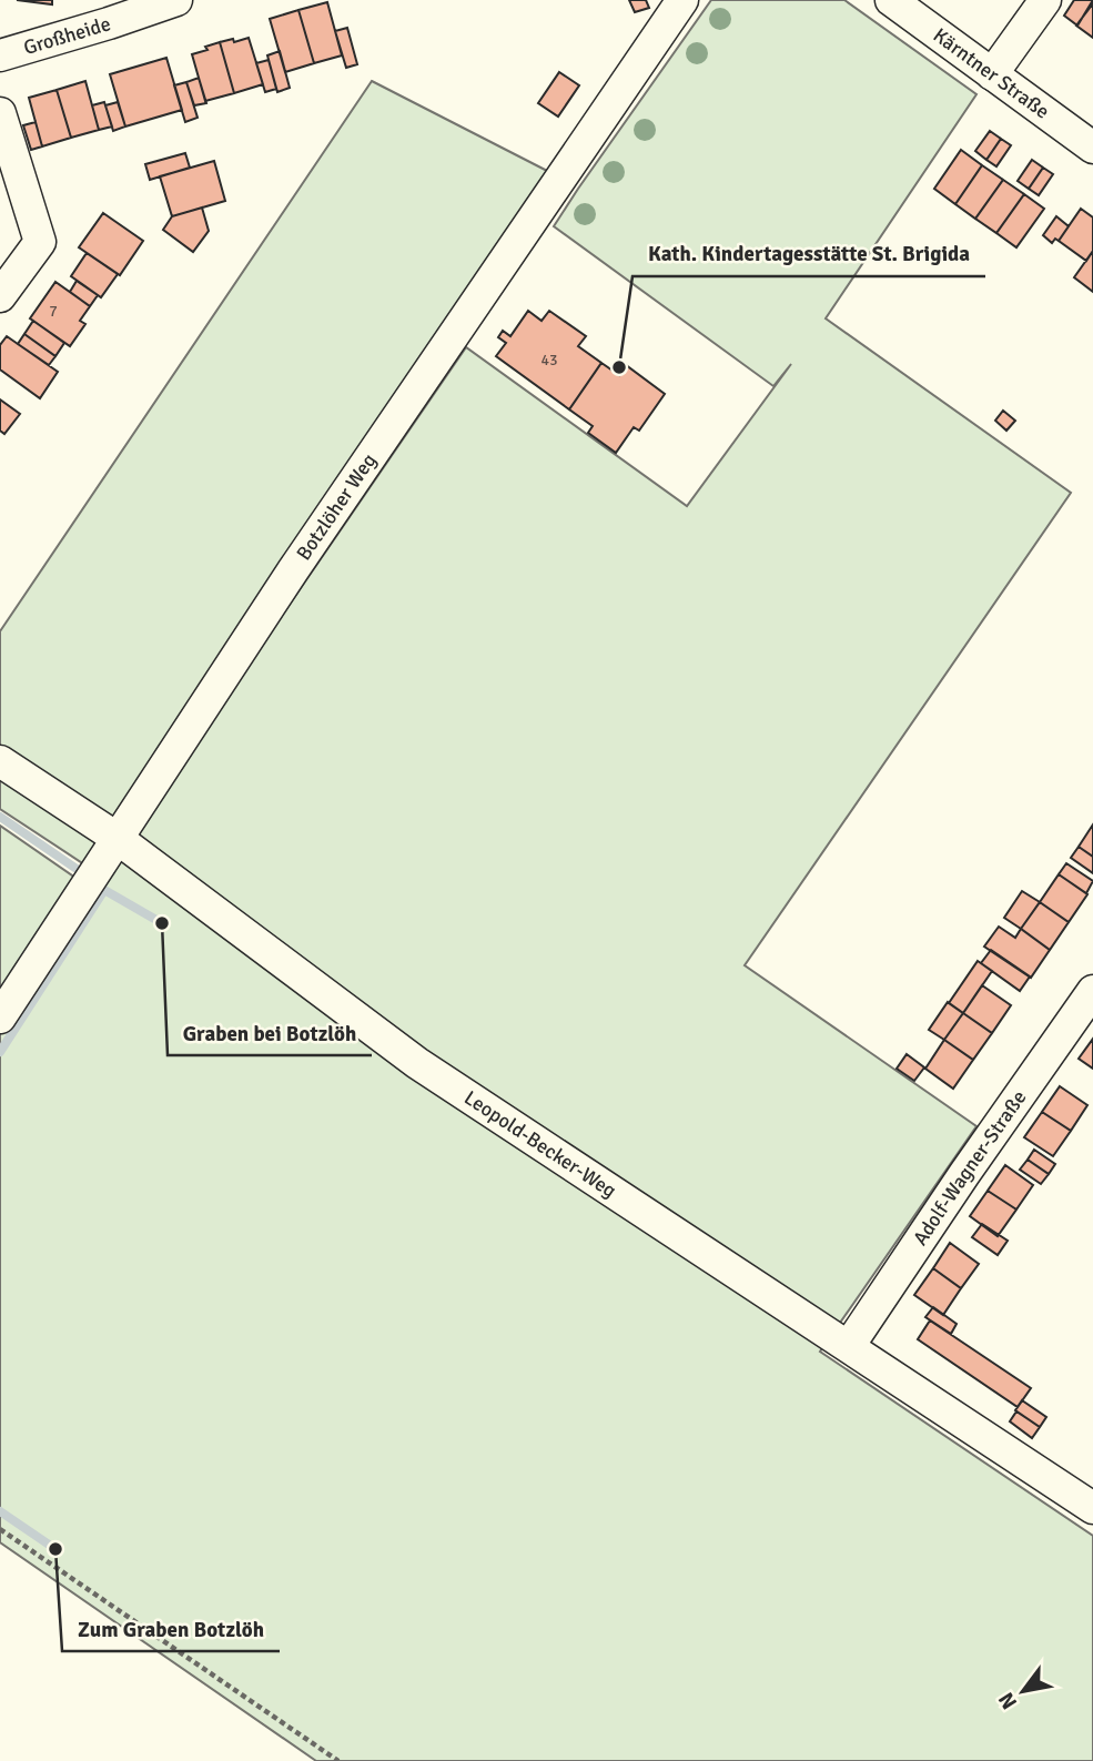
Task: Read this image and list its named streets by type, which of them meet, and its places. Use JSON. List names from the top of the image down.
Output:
{
  "streets": {
    "street": [
      "Großheide",
      "Kärntner Straße",
      "Botzlöher Weg",
      "Leopold-Becker-Weg",
      "Adolf-Wagner-Straße"
    ]
  },
  "crossings": [
    ["Botzlöher Weg", "Leopold-Becker-Weg"],
    ["Leopold-Becker-Weg", "Adolf-Wagner-Straße"]
  ],
  "places": ["Kath. Kindertagesstätte St. Brigida", "Graben bei Botzlöh", "Zum Graben Botzlöh"],
  "house_numbers": ["7", "43"],
  "north": "bottom left"
}
